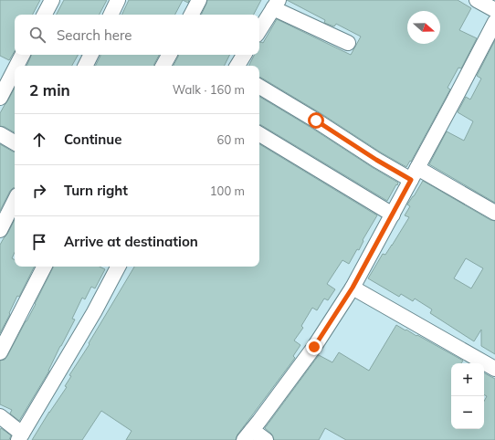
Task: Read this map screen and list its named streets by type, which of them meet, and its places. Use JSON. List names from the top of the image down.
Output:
{
  "north": "right",
  "page": {
    "search": "Search here",
    "heading": ["2 min", "Walk · 160 m"],
    "list": [
      ["Continue", "60 m"],
      ["Turn right", "100 m"],
      "Arrive at destination"
    ],
    "map_buttons": ["+", "−"]
  }
}
